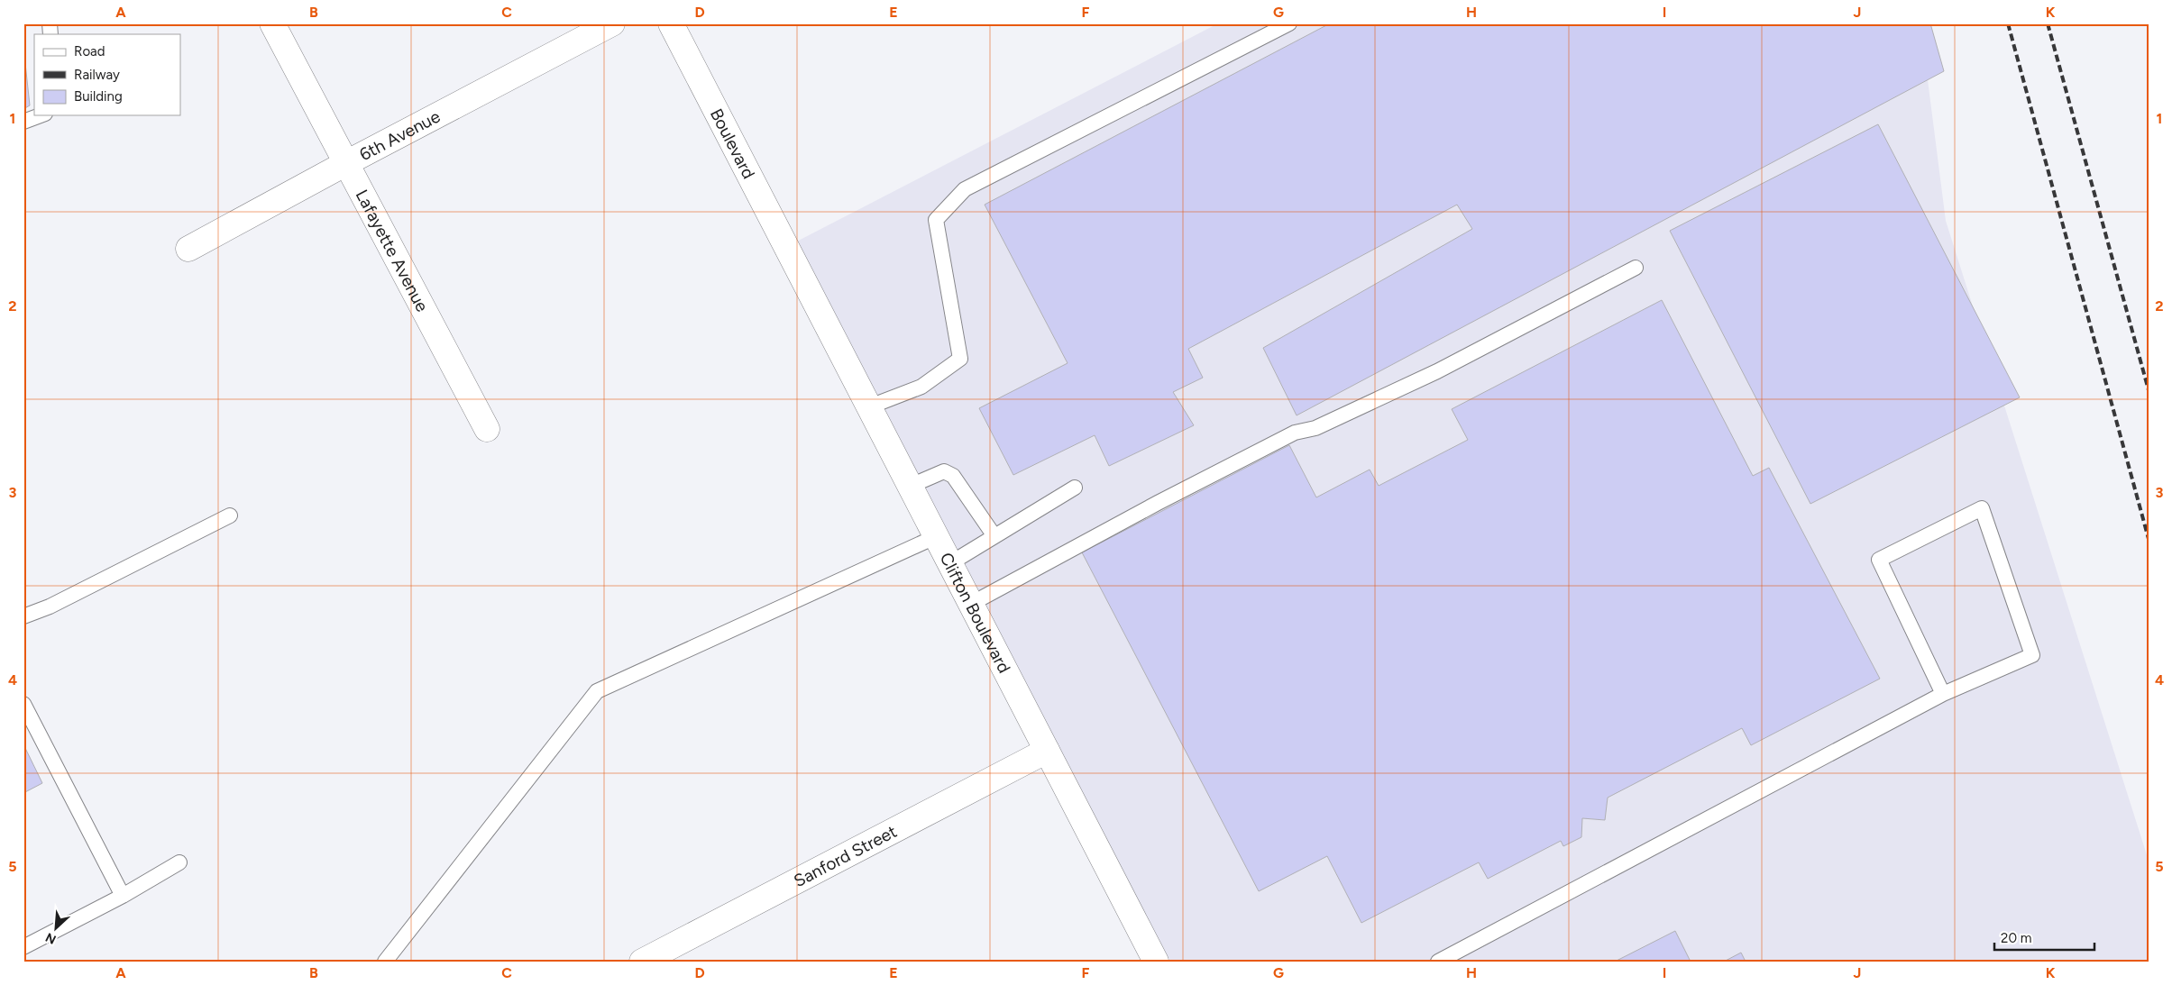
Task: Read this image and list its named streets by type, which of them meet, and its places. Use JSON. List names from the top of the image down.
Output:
{
  "streets": {
    "street": [
      "6th Avenue",
      "Boulevard",
      "Lafayette Avenue",
      "Clifton Boulevard",
      "Sanford Street"
    ]
  },
  "crossings": [
    ["6th Avenue", "Lafayette Avenue"],
    ["Boulevard", "Clifton Boulevard"],
    ["Clifton Boulevard", "Sanford Street"]
  ],
  "legend": ["Road", "Railway", "Building"],
  "scale_bar": "20 m",
  "north": "bottom left",
  "grid": {
    "columns": [
      "A",
      "B",
      "C",
      "D",
      "E",
      "F",
      "G",
      "H",
      "I",
      "J",
      "K"
    ],
    "rows": [
      "1",
      "2",
      "3",
      "4",
      "5"
    ]
  }
}
